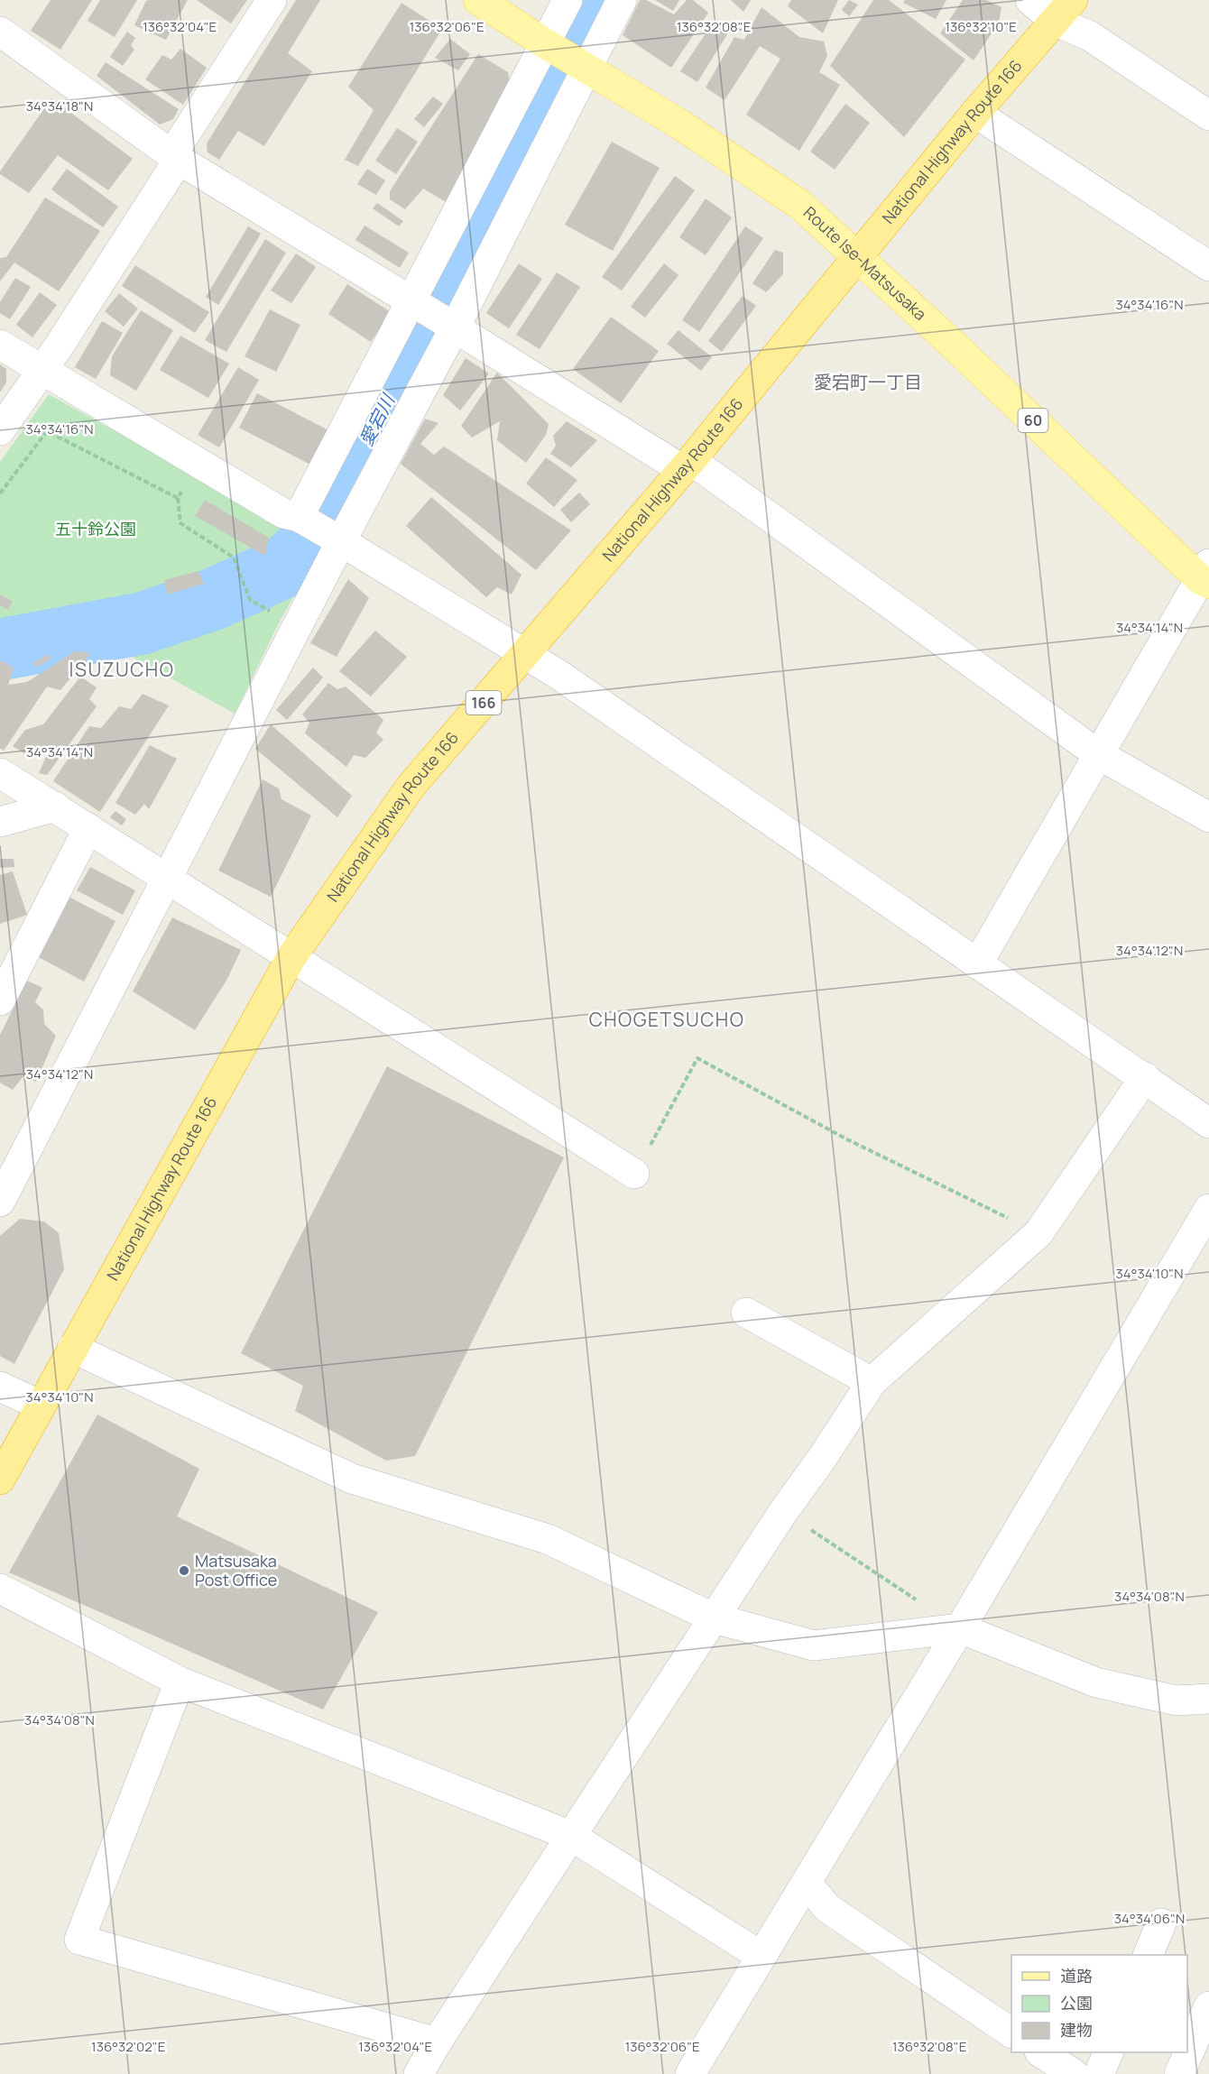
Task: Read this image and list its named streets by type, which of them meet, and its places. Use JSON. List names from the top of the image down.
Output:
{
  "streets": {
    "highway": ["National Highway Route 166", "166"],
    "main road": ["Route Ise-Matsusaka", "60"]
  },
  "crossings": [
    ["National Highway Route 166", "Route Ise-Matsusaka"]
  ],
  "districts": ["愛宕町一丁目", "ISUZUCHO", "CHOGETSUCHO"],
  "water": ["愛宕川"],
  "parks": ["五十鈴公園"],
  "places": ["Matsusaka Post Office"],
  "legend": ["道路", "公園", "建物"],
  "coordinates": [
    "136°32'04\"E",
    "136°32'06\"E",
    "136°32'08\"E",
    "136°32'10\"E",
    "34°34'18\"N",
    "34°34'16\"N",
    "34°34'14\"N",
    "34°34'12\"N",
    "34°34'10\"N",
    "34°34'08\"N",
    "34°34'06\"N",
    "136°32'02\"E"
  ]
}
